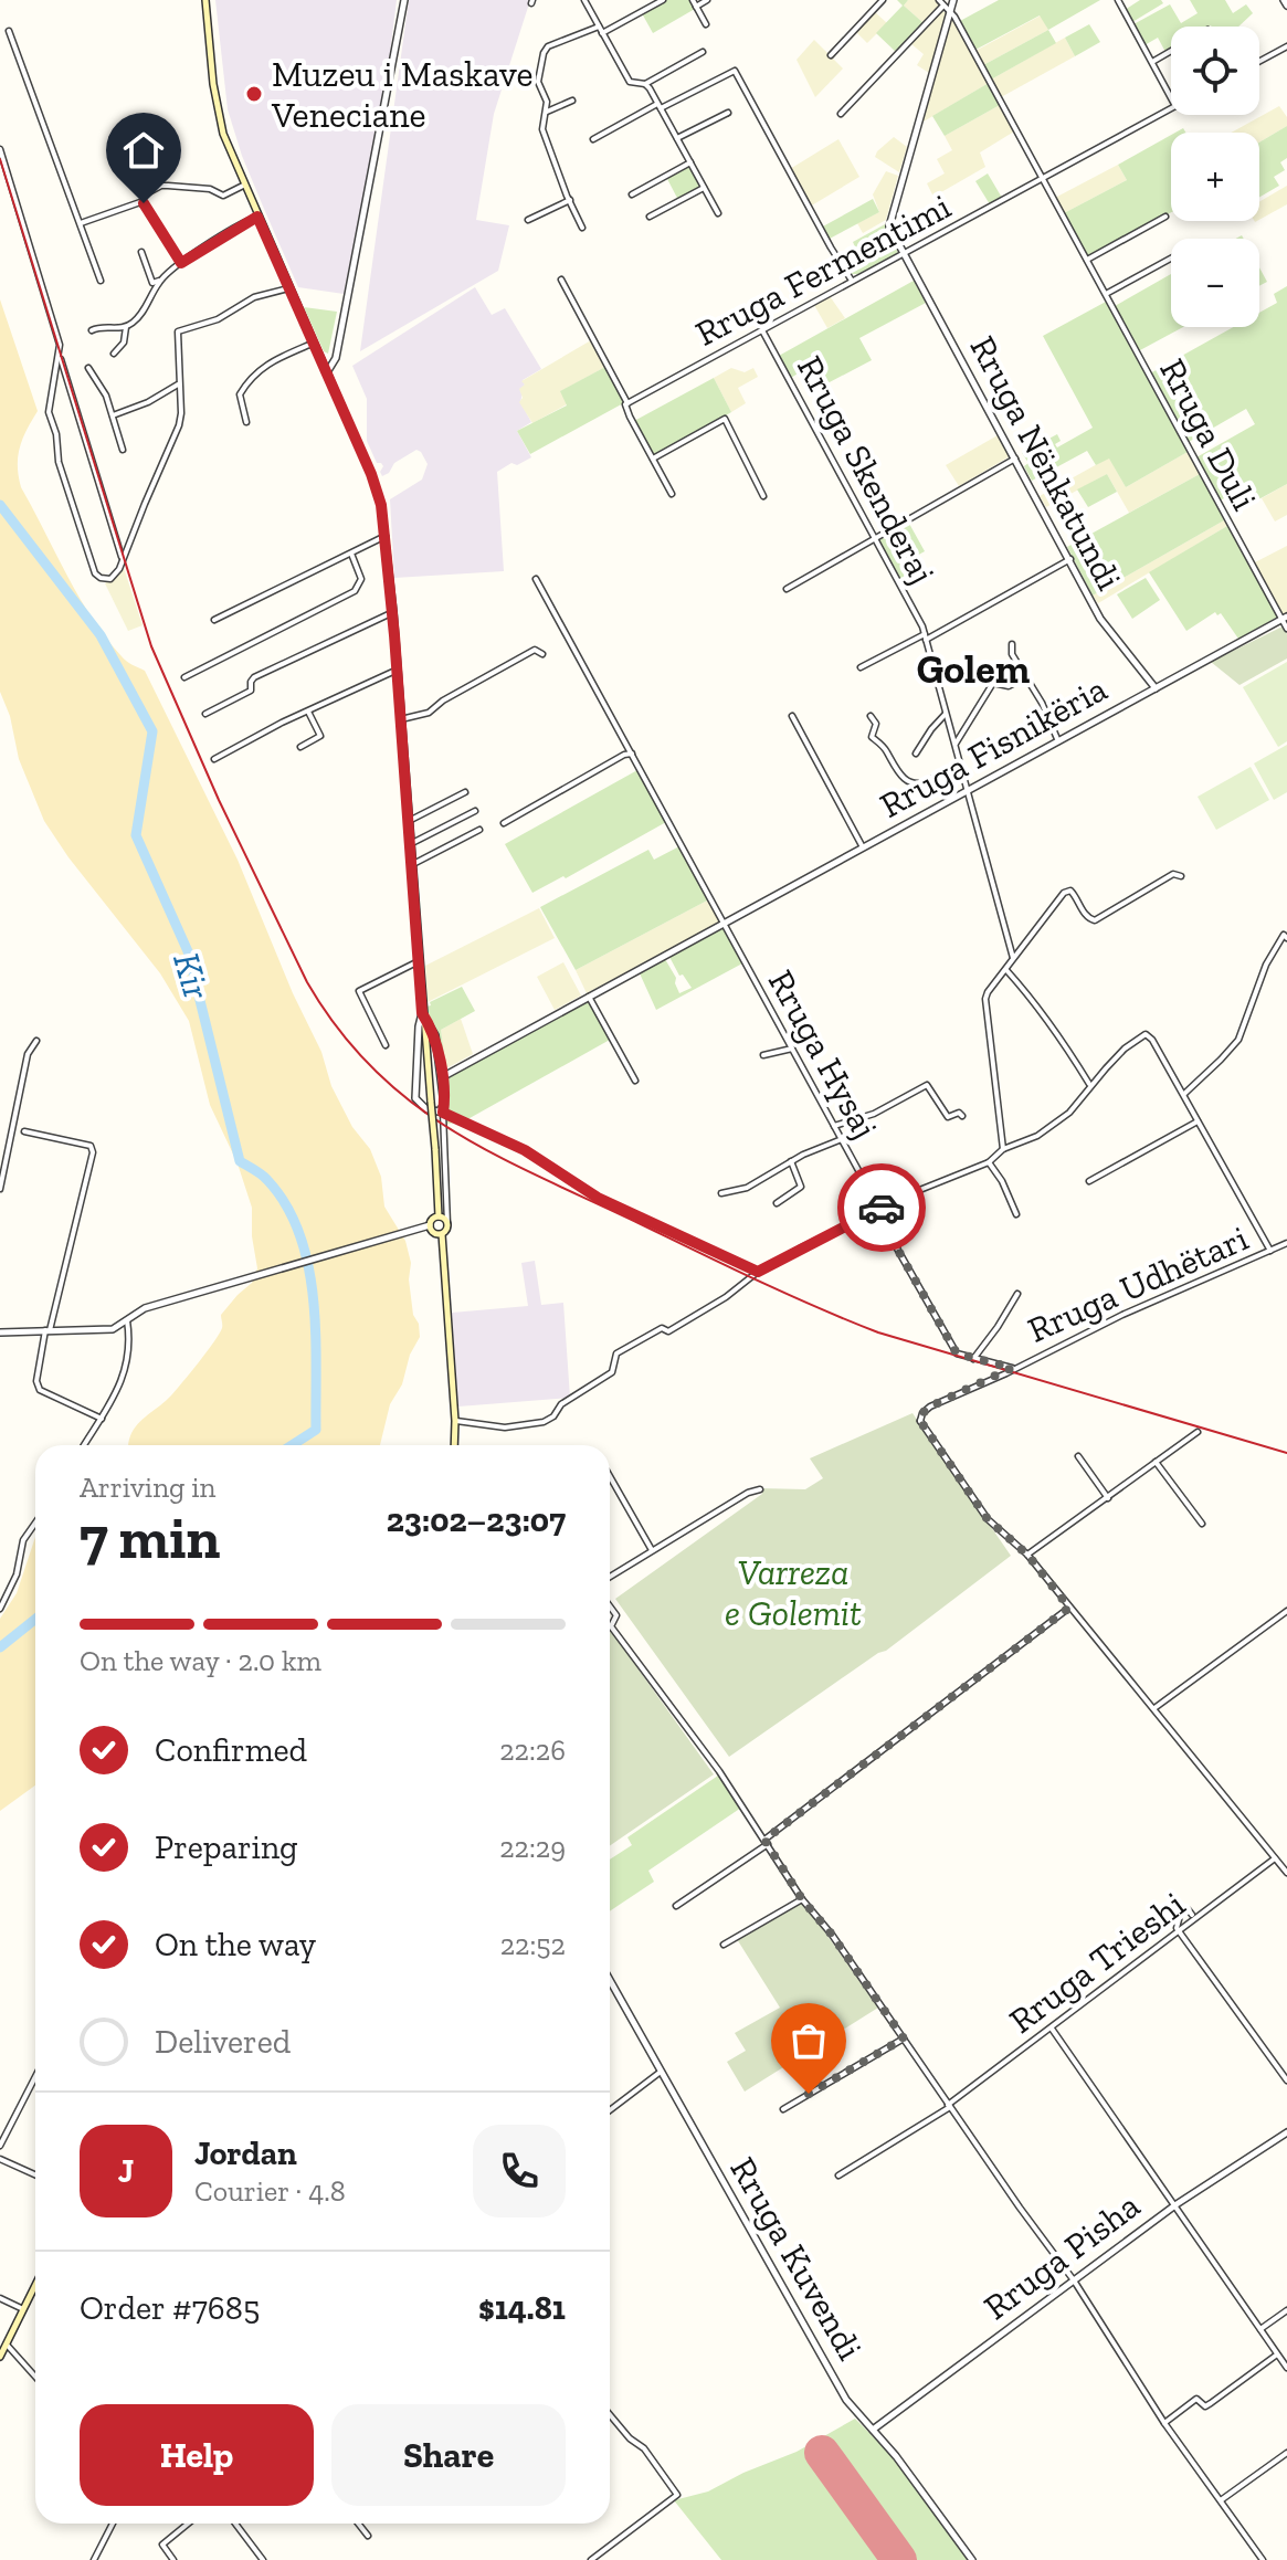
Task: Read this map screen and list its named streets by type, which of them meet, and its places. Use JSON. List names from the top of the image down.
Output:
{
  "streets": {
    "street": [
      "Rruga Fermentimi",
      "Rruga Duli",
      "Rruga Nënkatundi",
      "Rruga Skenderaj",
      "Rruga Fisnikëria",
      "Rruga Hysaj",
      "Rruga Udhëtari",
      "Rruga Trieshi",
      "Rruga Pisha",
      "Rruga Kuvendi"
    ]
  },
  "crossings": [
    ["Rruga Fermentimi", "Rruga Duli"],
    ["Rruga Fermentimi", "Rruga Nënkatundi"],
    ["Rruga Fermentimi", "Rruga Skenderaj"],
    ["Rruga Duli", "Rruga Nënkatundi"],
    ["Rruga Duli", "Rruga Fisnikëria"],
    ["Rruga Nënkatundi", "Rruga Fisnikëria"],
    ["Rruga Skenderaj", "Rruga Fisnikëria"],
    ["Rruga Fisnikëria", "Rruga Hysaj"],
    ["Rruga Pisha", "Rruga Kuvendi"]
  ],
  "districts": ["Golem"],
  "water": ["Kir"],
  "parks": ["Varreza e Golemit"],
  "places": ["Muzeu i Maskave Veneciane"],
  "page": {
    "map_buttons": ["+", "−"],
    "heading": ["7 min", "Arriving in", "23:02–23:07"],
    "panel": [
      "Jordan",
      "Courier · 4.8",
      "Order #7685",
      "$14.81"
    ],
    "bar": "On the way · 2.0 km",
    "list": [
      ["Confirmed", "22:26"],
      ["Preparing", "22:29"],
      ["On the way", "22:52"],
      "Delivered"
    ],
    "round": "J",
    "buttons": ["Help", "Share"]
  }
}
